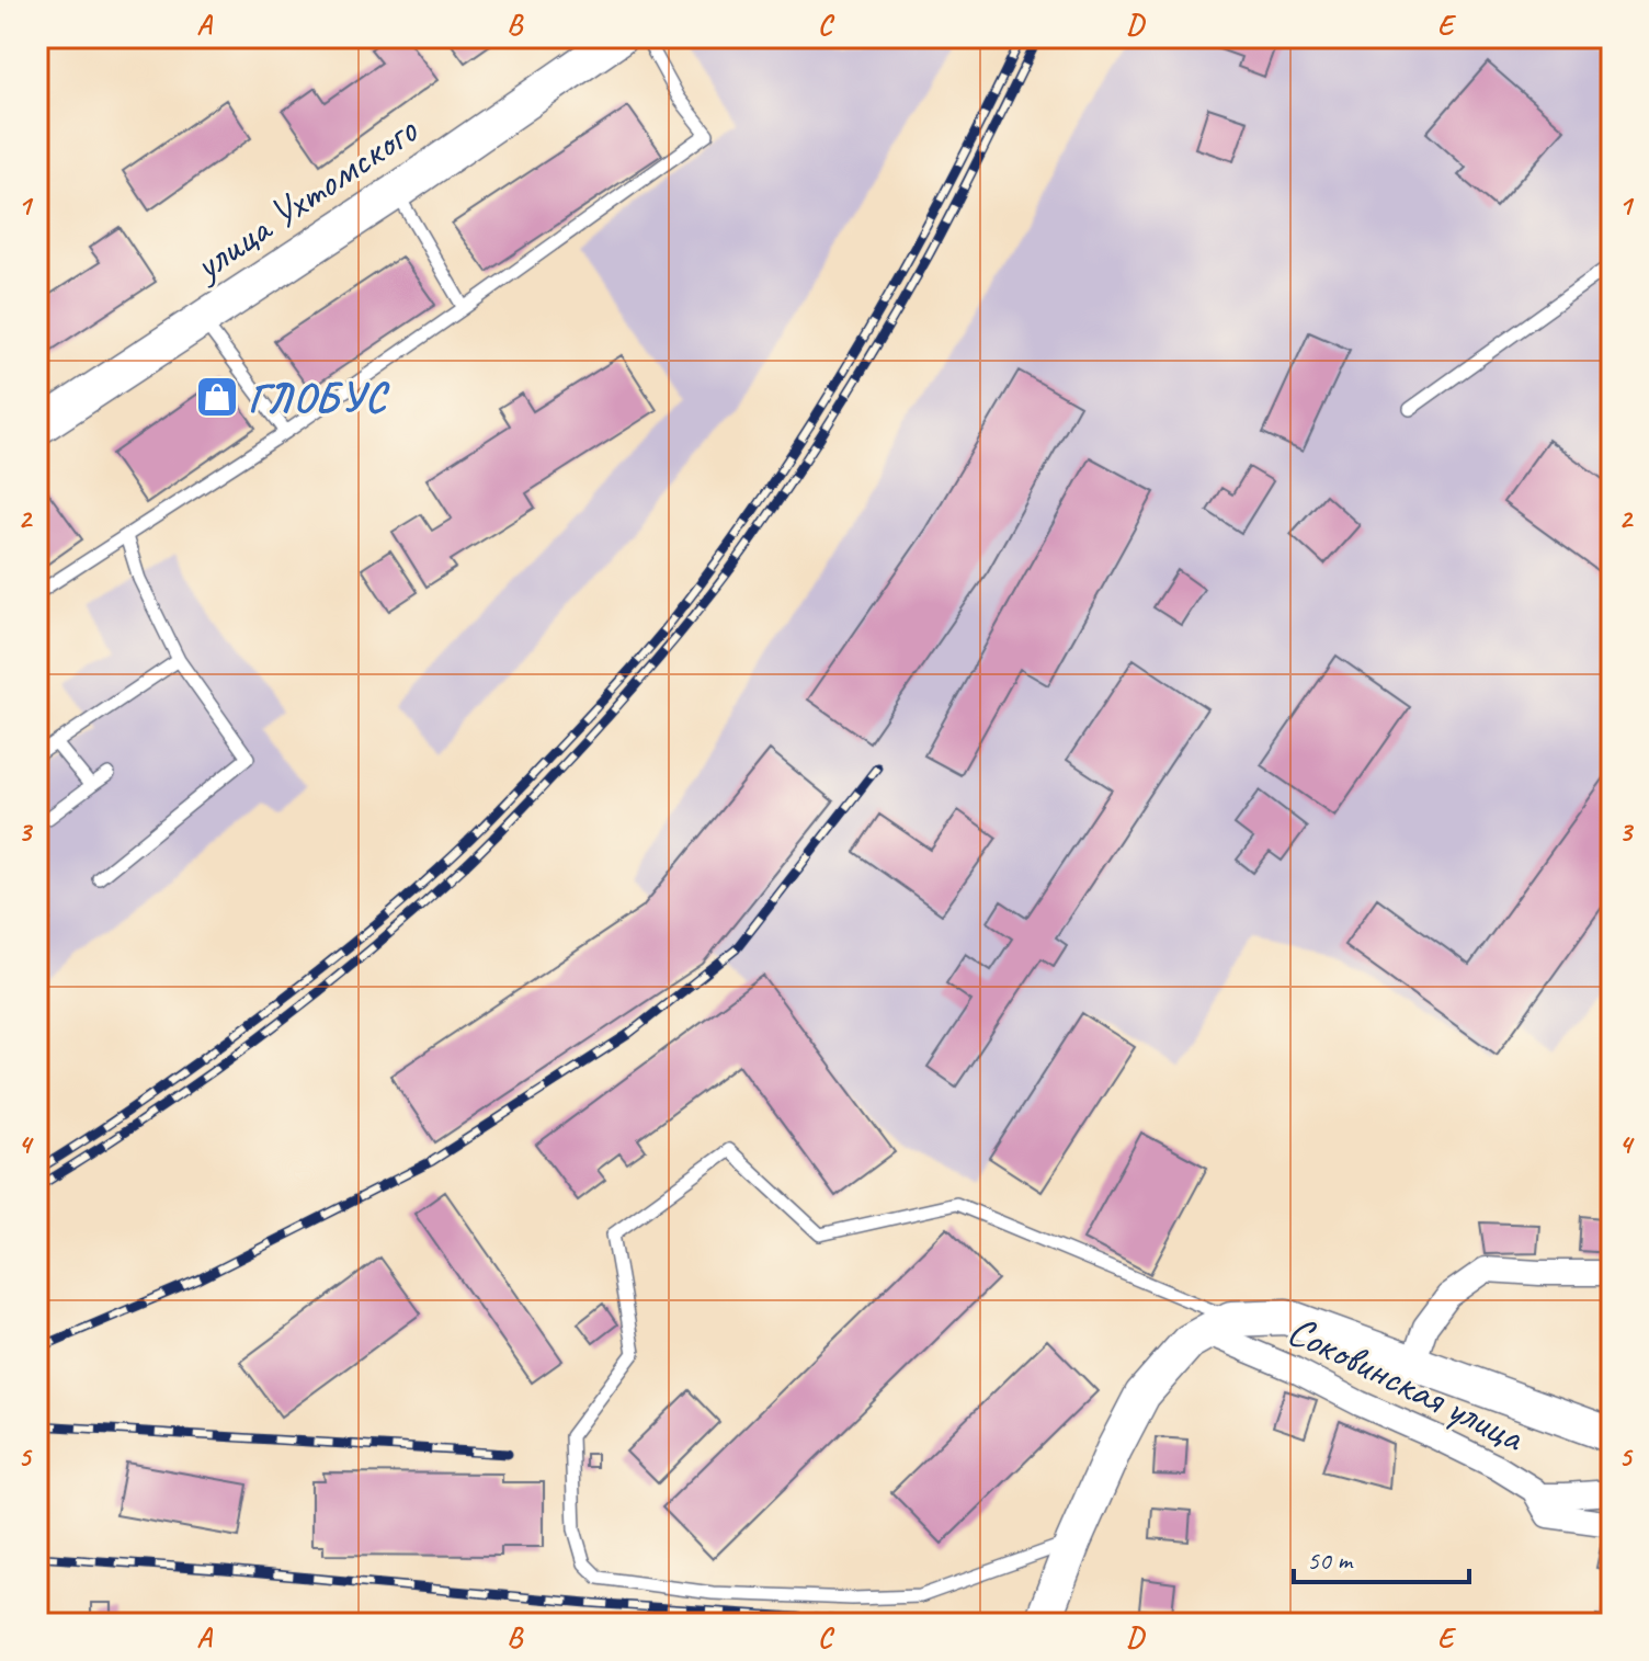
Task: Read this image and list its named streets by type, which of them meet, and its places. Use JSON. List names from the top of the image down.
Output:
{
  "streets": {
    "street": ["улица Ухтомского", "Соковинская улица"]
  },
  "places": {
    "shop": ["ГЛОБУС"]
  },
  "scale_bar": "50 m",
  "grid": {
    "columns": [
      "A",
      "B",
      "C",
      "D",
      "E"
    ],
    "rows": [
      "1",
      "2",
      "3",
      "4",
      "5"
    ]
  }
}
